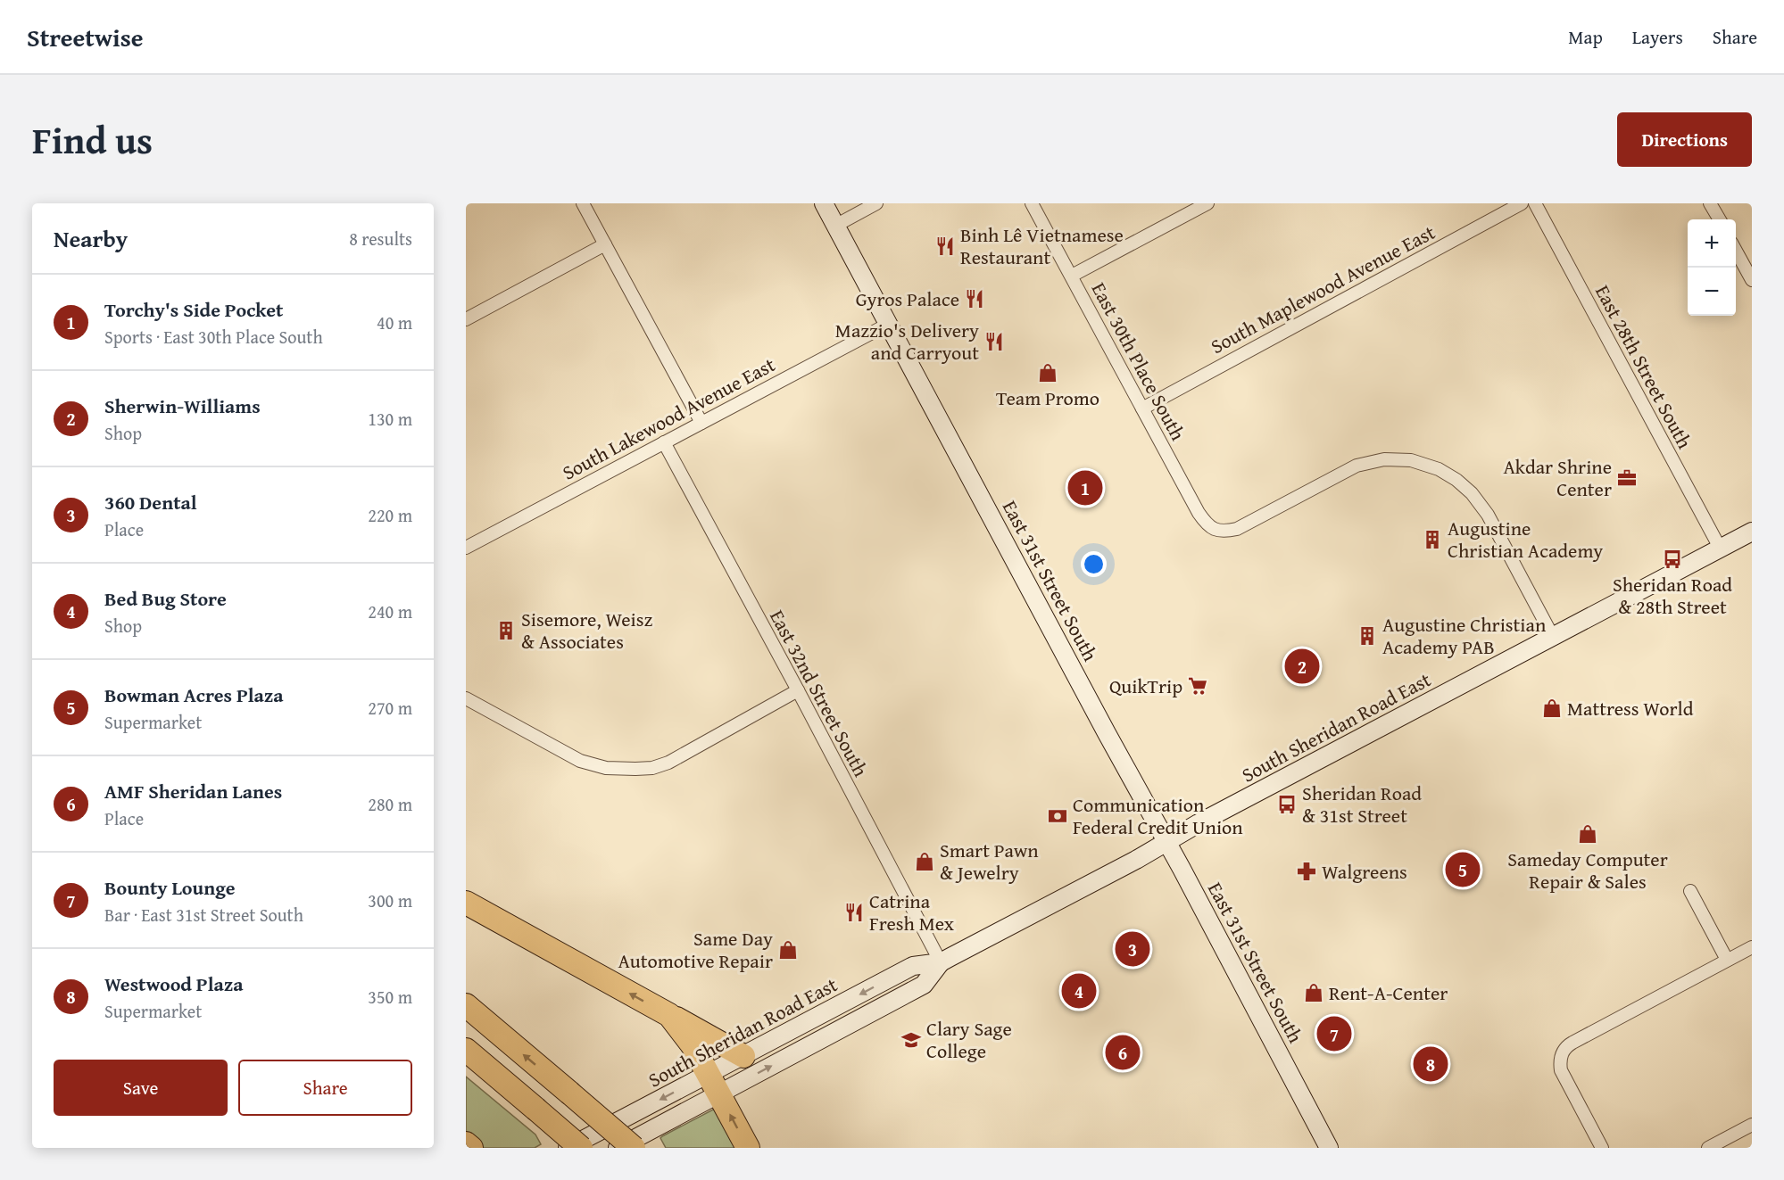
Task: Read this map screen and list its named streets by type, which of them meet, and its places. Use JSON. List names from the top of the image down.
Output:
{
  "streets": {
    "main road": ["East 31st Street South", "South Sheridan Road East"],
    "street": [
      "South Maplewood Avenue East",
      "East 30th Place South",
      "East 28th Street South",
      "South Lakewood Avenue East",
      "East 32nd Street South"
    ]
  },
  "crossings": [
    ["South Maplewood Avenue East", "East 30th Place South"],
    ["East 30th Place South", "South Sheridan Road East"],
    ["East 28th Street South", "South Sheridan Road East"],
    ["South Lakewood Avenue East", "East 31st Street South"],
    ["South Lakewood Avenue East", "East 32nd Street South"],
    ["East 31st Street South", "South Sheridan Road East"],
    ["East 32nd Street South", "South Sheridan Road East"]
  ],
  "places": {
    "restaurant": [
      "Binh Lê Vietnamese Restaurant",
      "Gyros Palace",
      "Mazzio's Delivery and Carryout",
      "Catrina Fresh Mex"
    ],
    "shop": [
      "Team Promo",
      "Mattress World",
      "Sameday Computer Repair & Sales",
      "Smart Pawn & Jewelry",
      "Same Day Automotive Repair",
      "Rent-A-Center"
    ],
    "office": ["Akdar Shrine Center"],
    "building": ["Augustine Christian Academy", "Sisemore, Weisz & Associates", "Augustine Christian Academy PAB"],
    "bus stop": ["Sheridan Road & 28th Street", "Sheridan Road & 31st Street"],
    "supermarket": ["QuikTrip"],
    "bank": ["Communication Federal Credit Union"],
    "pharmacy": ["Walgreens"],
    "school or university": ["Clary Sage College"]
  },
  "page": {
    "header": "Streetwise",
    "nav": ["Map", "Layers", "Share"],
    "title": "Find us",
    "buttons": [
      "Directions",
      ["Save", "Share"]
    ],
    "heading": ["Nearby", "8 results"],
    "map_buttons": ["+", "−"],
    "list": [
      {
        "mark": "1",
        "name": "Torchy's Side Pocket",
        "note": "Sports · East 30th Place South",
        "value": "40 m"
      },
      {
        "mark": "2",
        "name": "Sherwin-Williams",
        "note": "Shop",
        "value": "130 m"
      },
      {
        "mark": "3",
        "name": "360 Dental",
        "note": "Place",
        "value": "220 m"
      },
      {
        "mark": "4",
        "name": "Bed Bug Store",
        "note": "Shop",
        "value": "240 m"
      },
      {
        "mark": "5",
        "name": "Bowman Acres Plaza",
        "note": "Supermarket",
        "value": "270 m"
      },
      {
        "mark": "6",
        "name": "AMF Sheridan Lanes",
        "note": "Place",
        "value": "280 m"
      },
      {
        "mark": "7",
        "name": "Bounty Lounge",
        "note": "Bar · East 31st Street South",
        "value": "300 m"
      },
      {
        "mark": "8",
        "name": "Westwood Plaza",
        "note": "Supermarket",
        "value": "350 m"
      }
    ],
    "pins": [
      "1",
      "2",
      "5",
      "3",
      "4",
      "7",
      "6",
      "8"
    ]
  }
}
